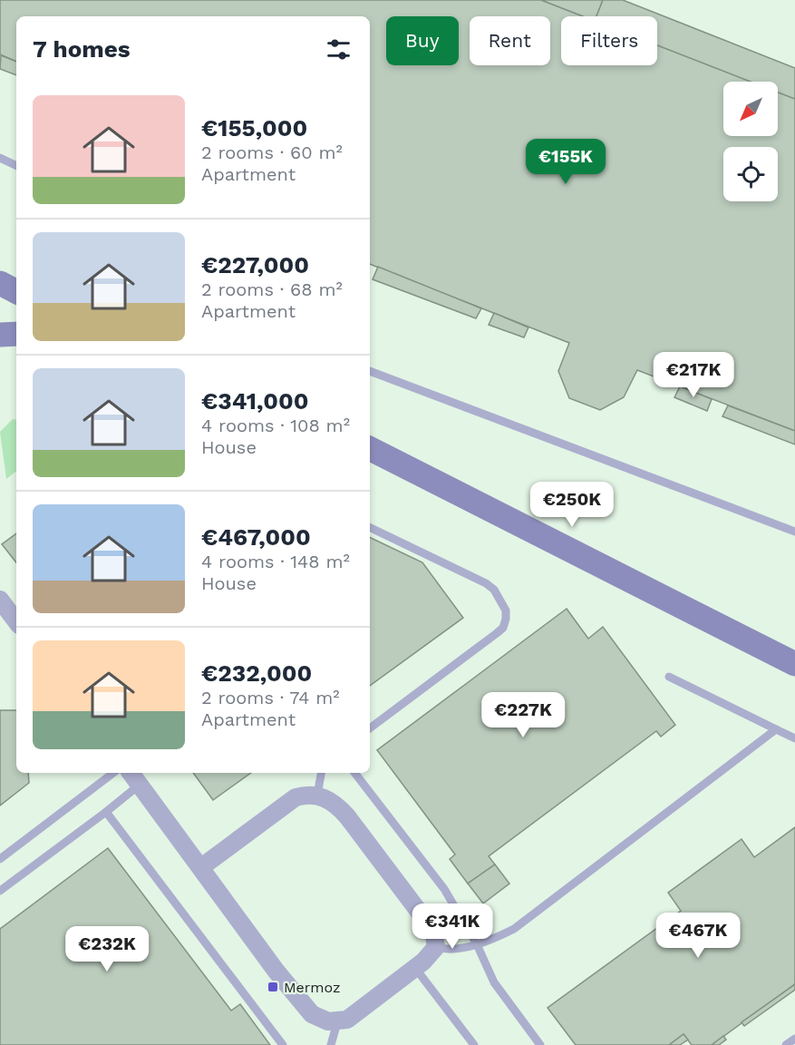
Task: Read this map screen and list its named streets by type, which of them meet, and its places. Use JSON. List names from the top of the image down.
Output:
{
  "places": {
    "transit": ["Mermoz"]
  },
  "north": "bottom left",
  "page": {
    "chip": ["Buy", "Rent", "Filters"],
    "heading": "7 homes",
    "list": [
      {
        "name": "€155,000",
        "note": "2 rooms · 60 m² · Apartment"
      },
      {
        "name": "€227,000",
        "note": "2 rooms · 68 m² · Apartment"
      },
      {
        "name": "€341,000",
        "note": "4 rooms · 108 m² · House"
      },
      {
        "name": "€467,000",
        "note": "4 rooms · 148 m² · House"
      },
      {
        "name": "€232,000",
        "note": "2 rooms · 74 m² · Apartment"
      }
    ],
    "price": [
      "€155K",
      "€217K",
      "€250K",
      "€227K",
      "€341K",
      "€467K",
      "€232K"
    ]
  }
}
